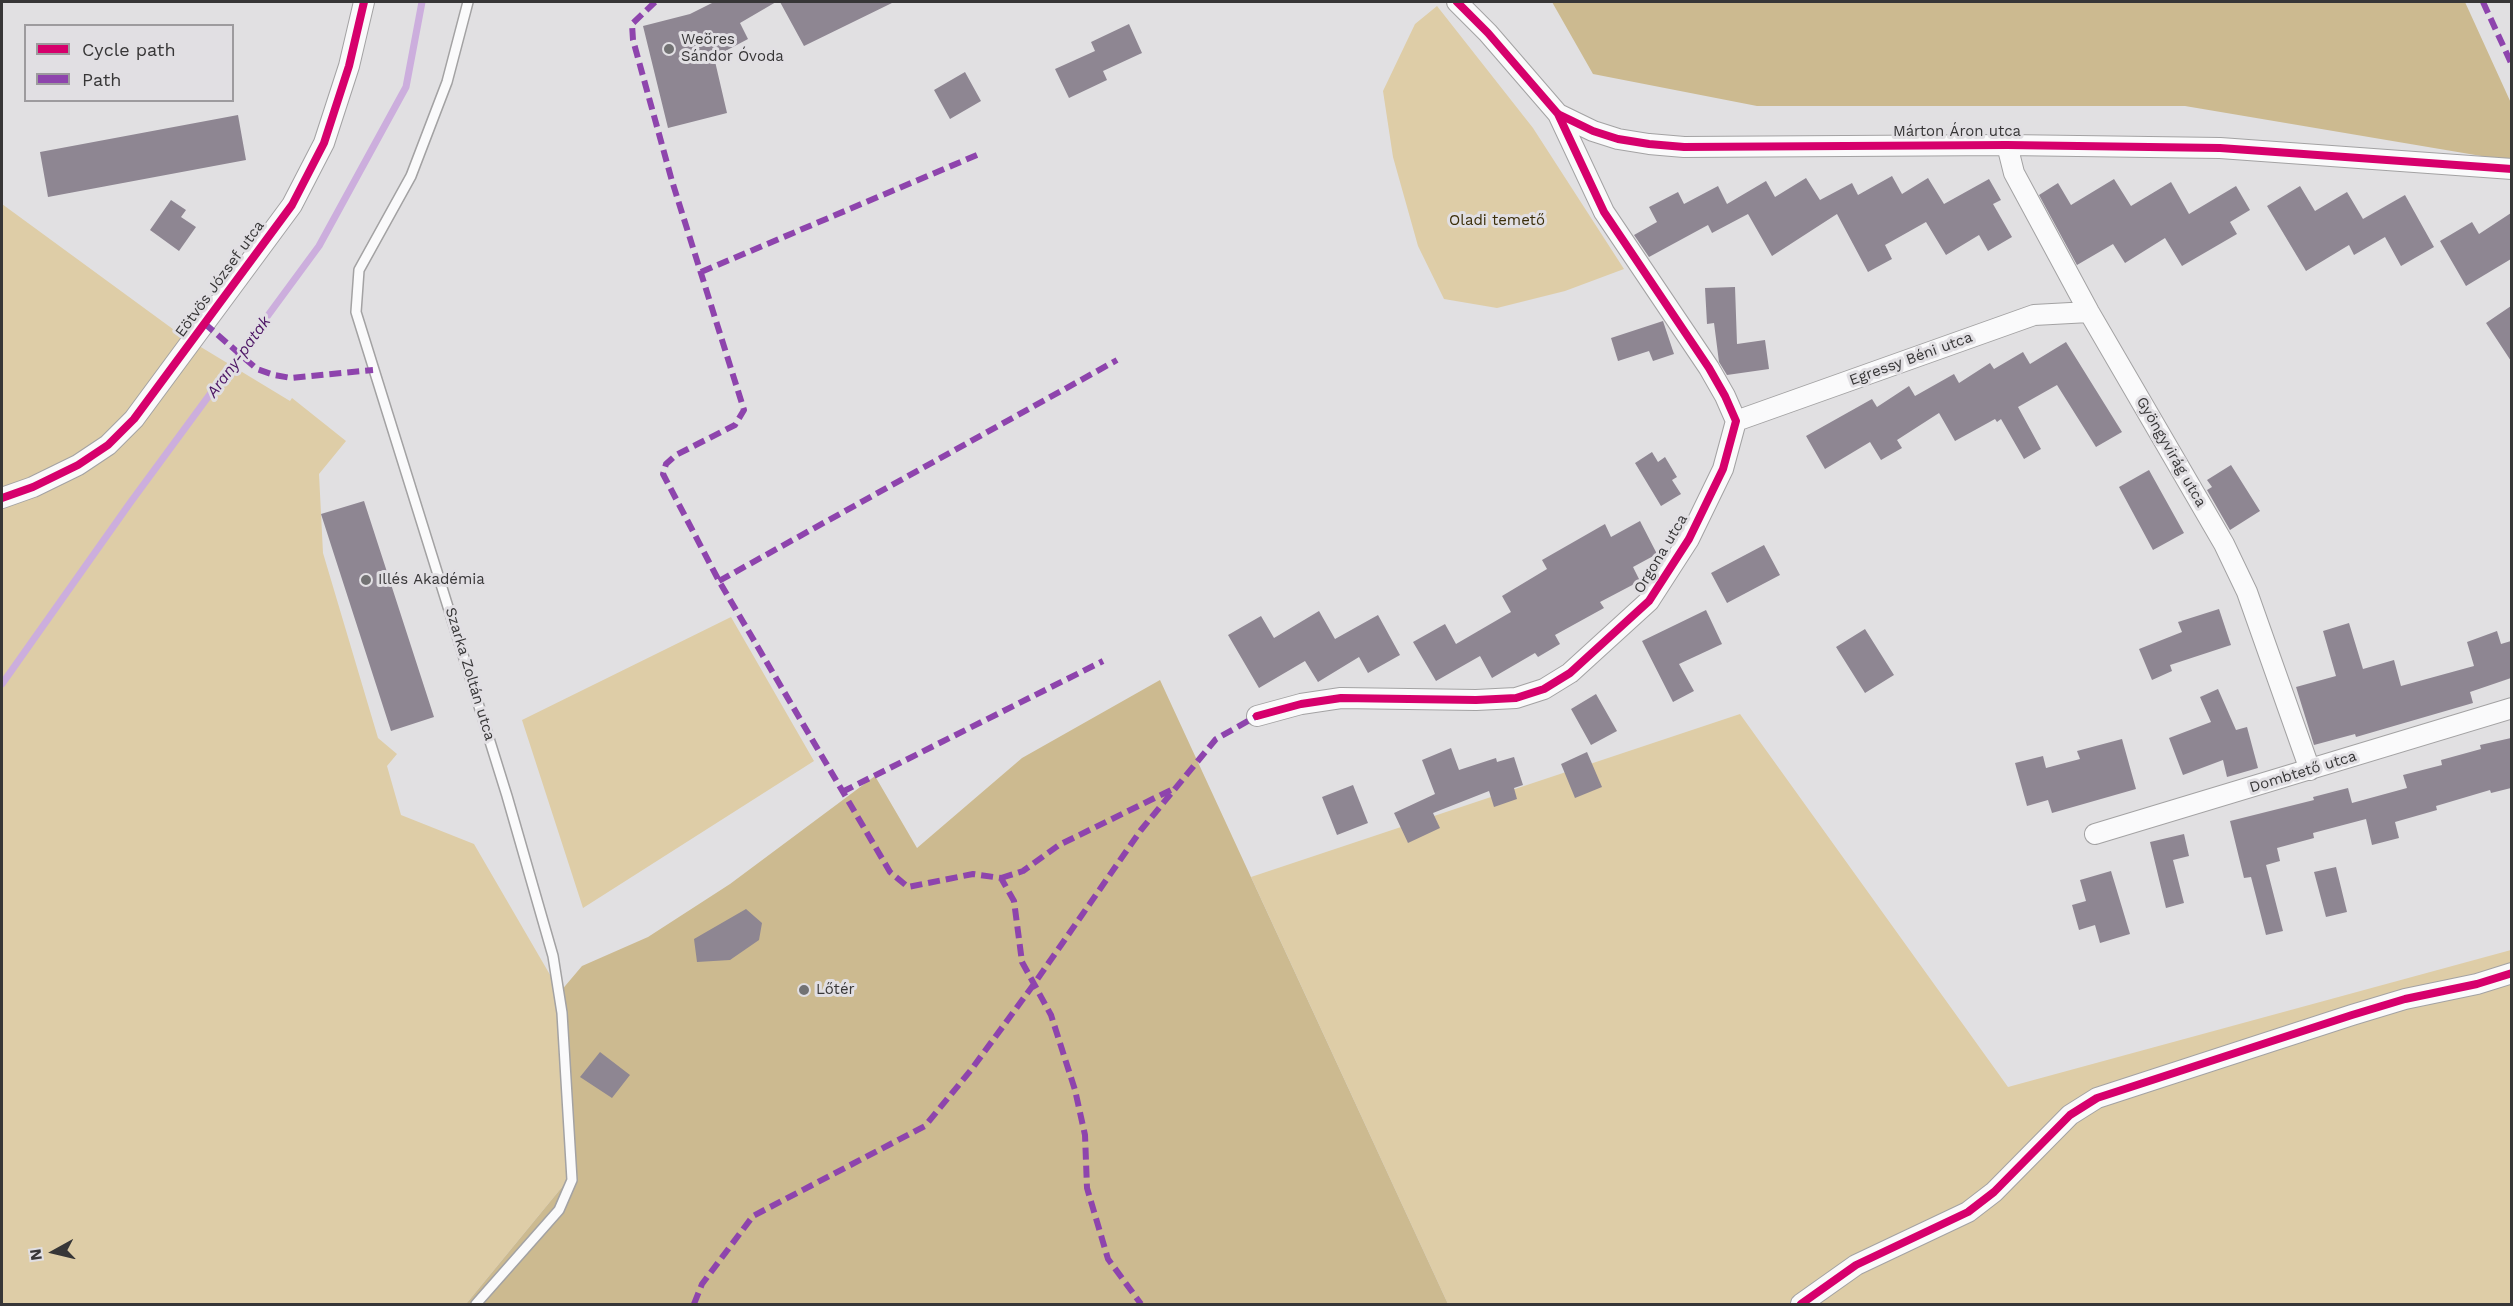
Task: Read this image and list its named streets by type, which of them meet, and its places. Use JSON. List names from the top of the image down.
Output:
{
  "streets": {
    "street": [
      "Márton Áron utca",
      "Eötvös József utca",
      "Egressy Béni utca",
      "Gyöngyvirág utca",
      "Orgona utca",
      "Dombtető utca"
    ],
    "lane": ["Szarka Zoltán utca"]
  },
  "crossings": [
    ["Márton Áron utca", "Gyöngyvirág utca"],
    ["Egressy Béni utca", "Gyöngyvirág utca"],
    ["Egressy Béni utca", "Orgona utca"],
    ["Gyöngyvirág utca", "Dombtető utca"]
  ],
  "water": ["Arany-patak"],
  "parks": ["Oladi temető"],
  "places": ["Weöres Sándor Óvoda", "Illés Akadémia", "Lőtér"],
  "legend": ["Cycle path", "Path"],
  "north": "left"
}
